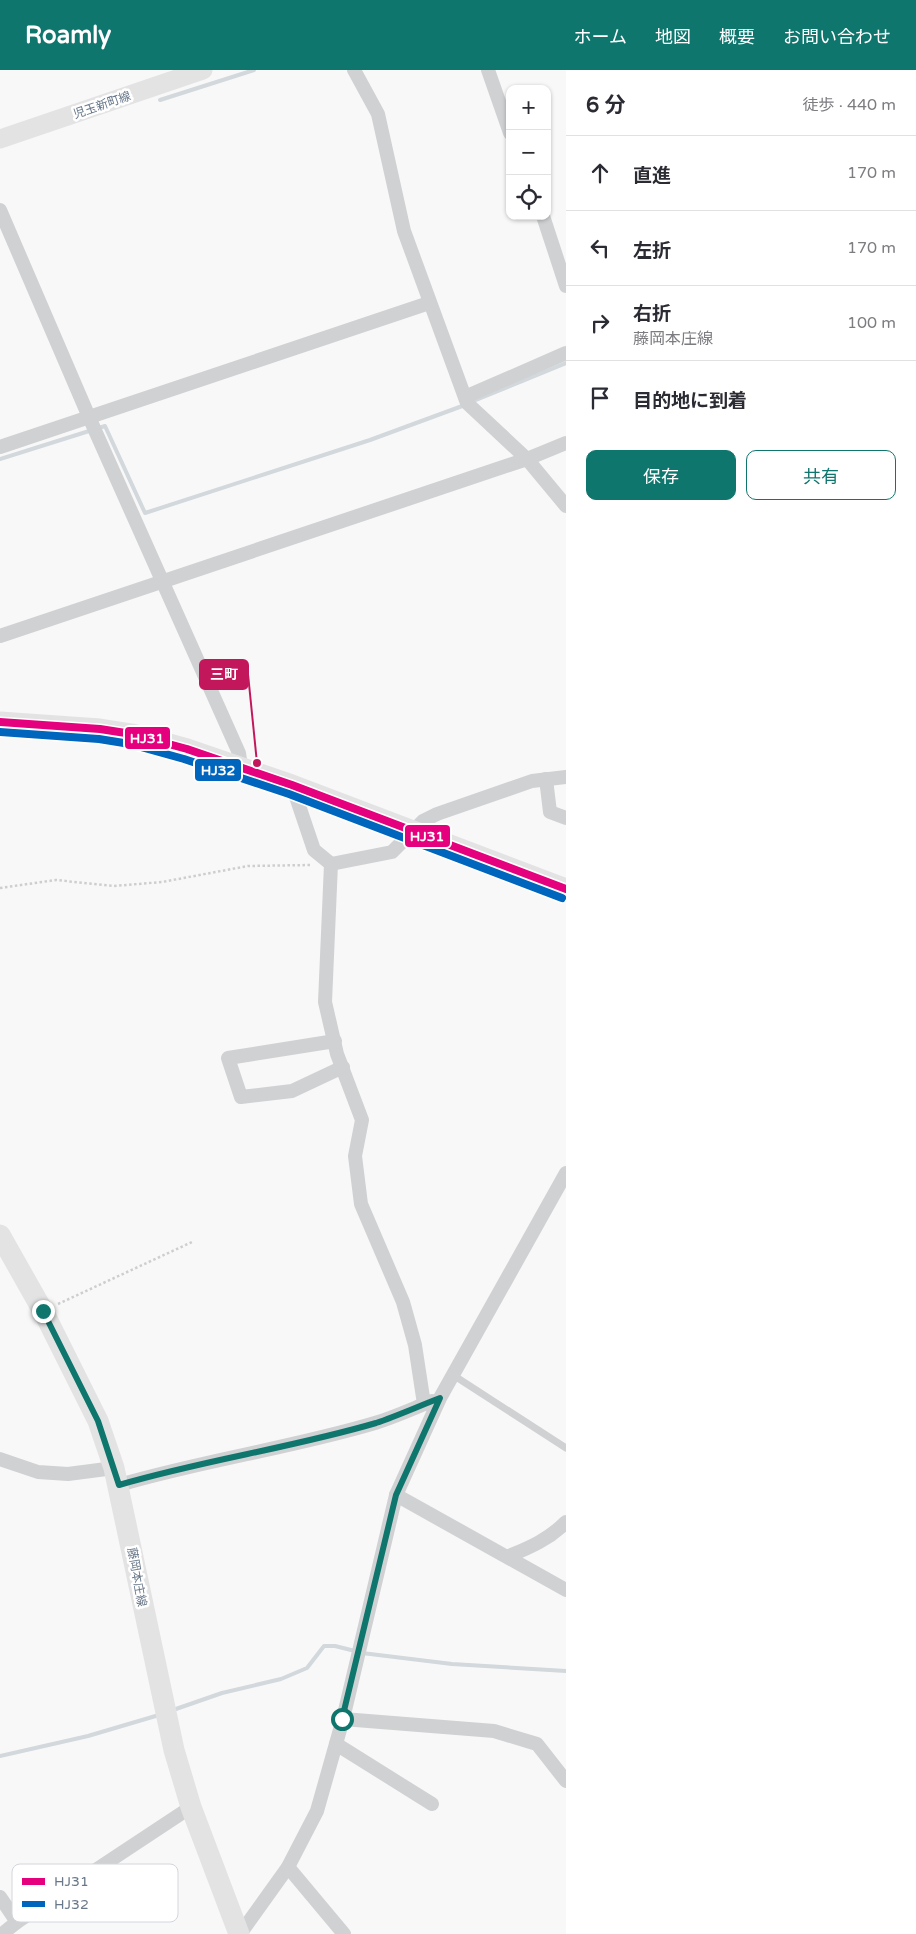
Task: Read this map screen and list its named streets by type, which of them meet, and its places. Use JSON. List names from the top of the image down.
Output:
{
  "streets": {
    "main road": ["児玉新町線", "藤岡本庄線"]
  },
  "places": ["三町"],
  "lines": ["transit line HJ31", "transit line HJ32"],
  "legend": ["HJ31", "HJ32"],
  "page": {
    "header": "Roamly",
    "nav": [
      "ホーム",
      "地図",
      "概要",
      "お問い合わせ"
    ],
    "heading": ["6 分", "徒歩 · 440 m"],
    "map_buttons": ["+", "−"],
    "list": [
      ["直進", "170 m"],
      ["左折", "170 m"],
      ["右折", "藤岡本庄線", "100 m"],
      "目的地に到着"
    ],
    "buttons": ["保存", "共有"]
  }
}
